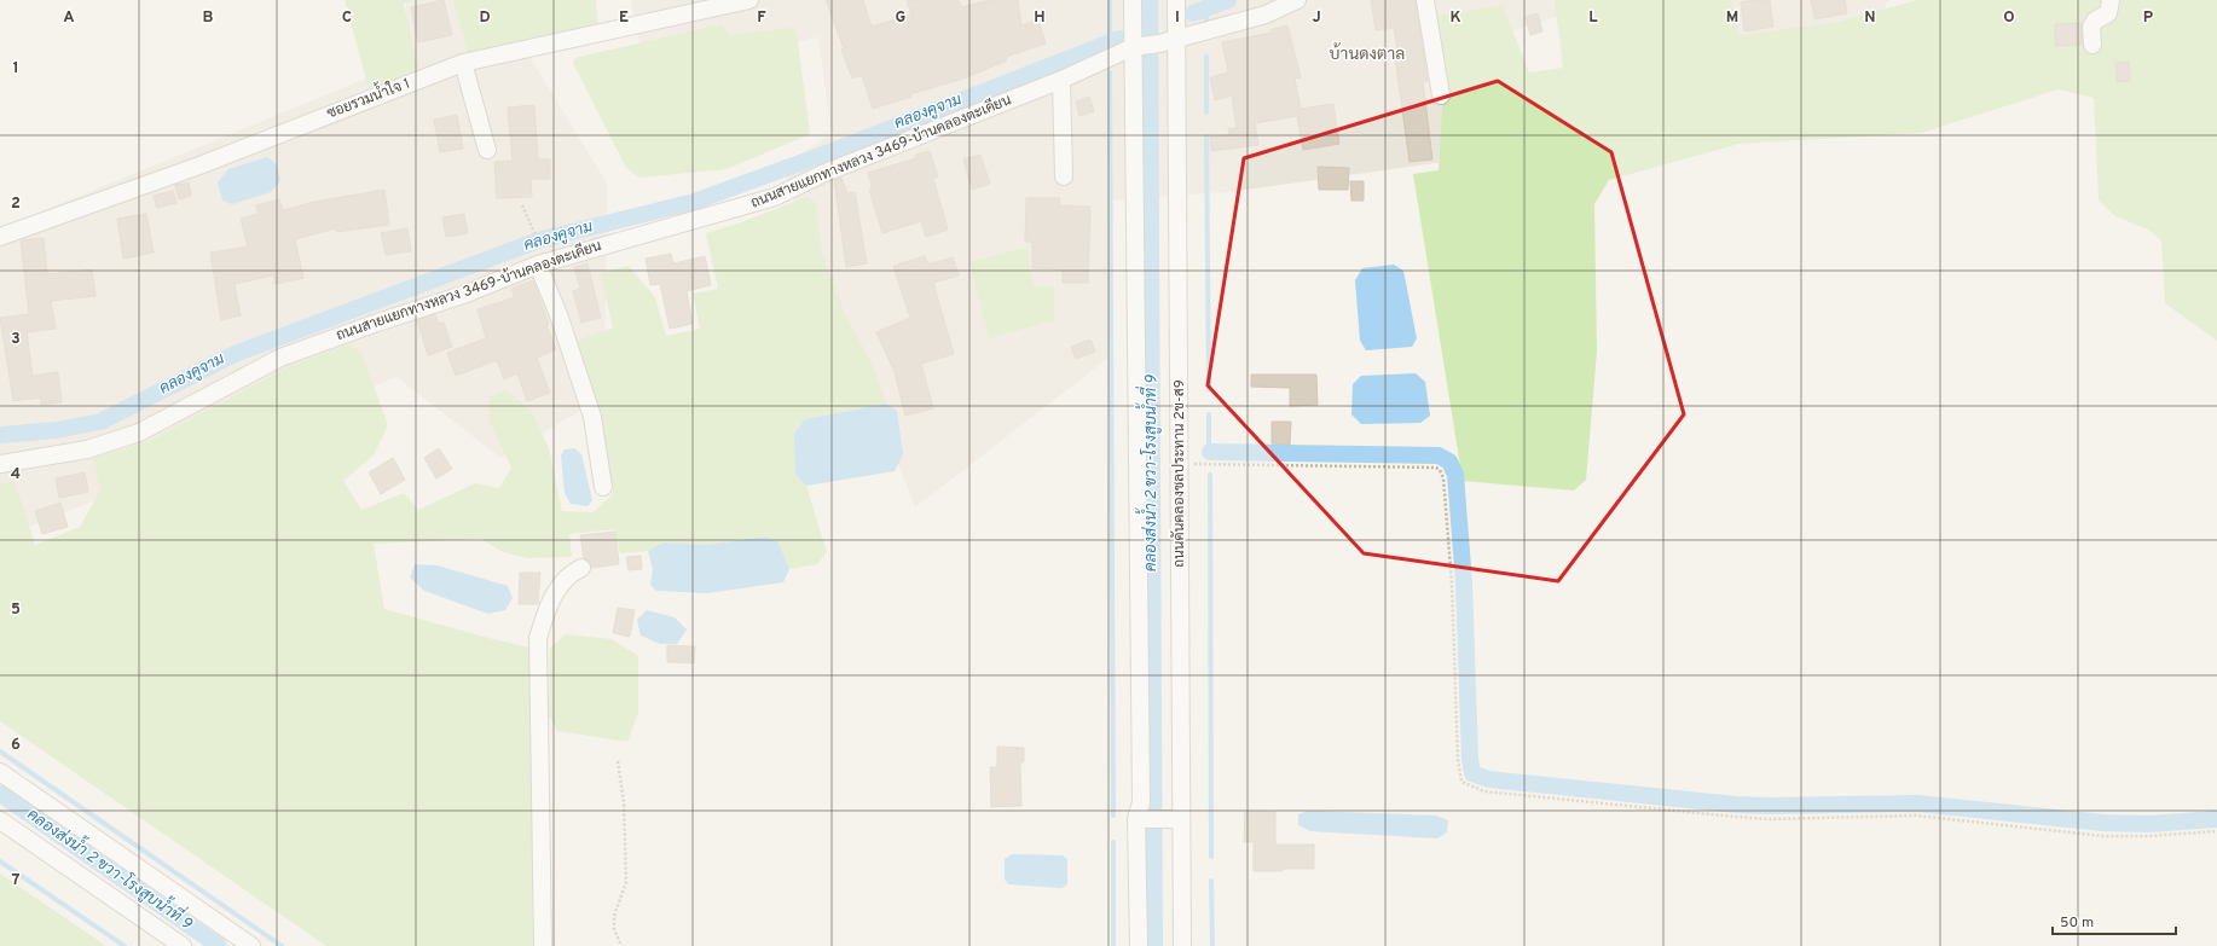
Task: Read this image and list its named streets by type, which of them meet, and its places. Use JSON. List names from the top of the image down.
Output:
{
  "streets": {
    "street": ["ซอยรวมน้ำใจ 1", "ถนนสายแยกทางหลวง 3469-บ้านคลองตะเคียน", "ถนนคันคลองชลประทาน 2ข-ส9"]
  },
  "crossings": [
    ["ถนนสายแยกทางหลวง 3469-บ้านคลองตะเคียน", "ถนนคันคลองชลประทาน 2ข-ส9"]
  ],
  "districts": ["บ้านดงตาล"],
  "water": ["คลองคูจาม", "คลองส่งน้ำ 2 ขวา-โรงสูบน้ำที่ 9"],
  "scale_bar": "50 m",
  "grid": {
    "columns": [
      "A",
      "B",
      "C",
      "D",
      "E",
      "F",
      "G",
      "H",
      "I",
      "J",
      "K",
      "L",
      "M",
      "N",
      "O",
      "P"
    ],
    "rows": [
      "1",
      "2",
      "3",
      "4",
      "5",
      "6",
      "7"
    ]
  }
}
